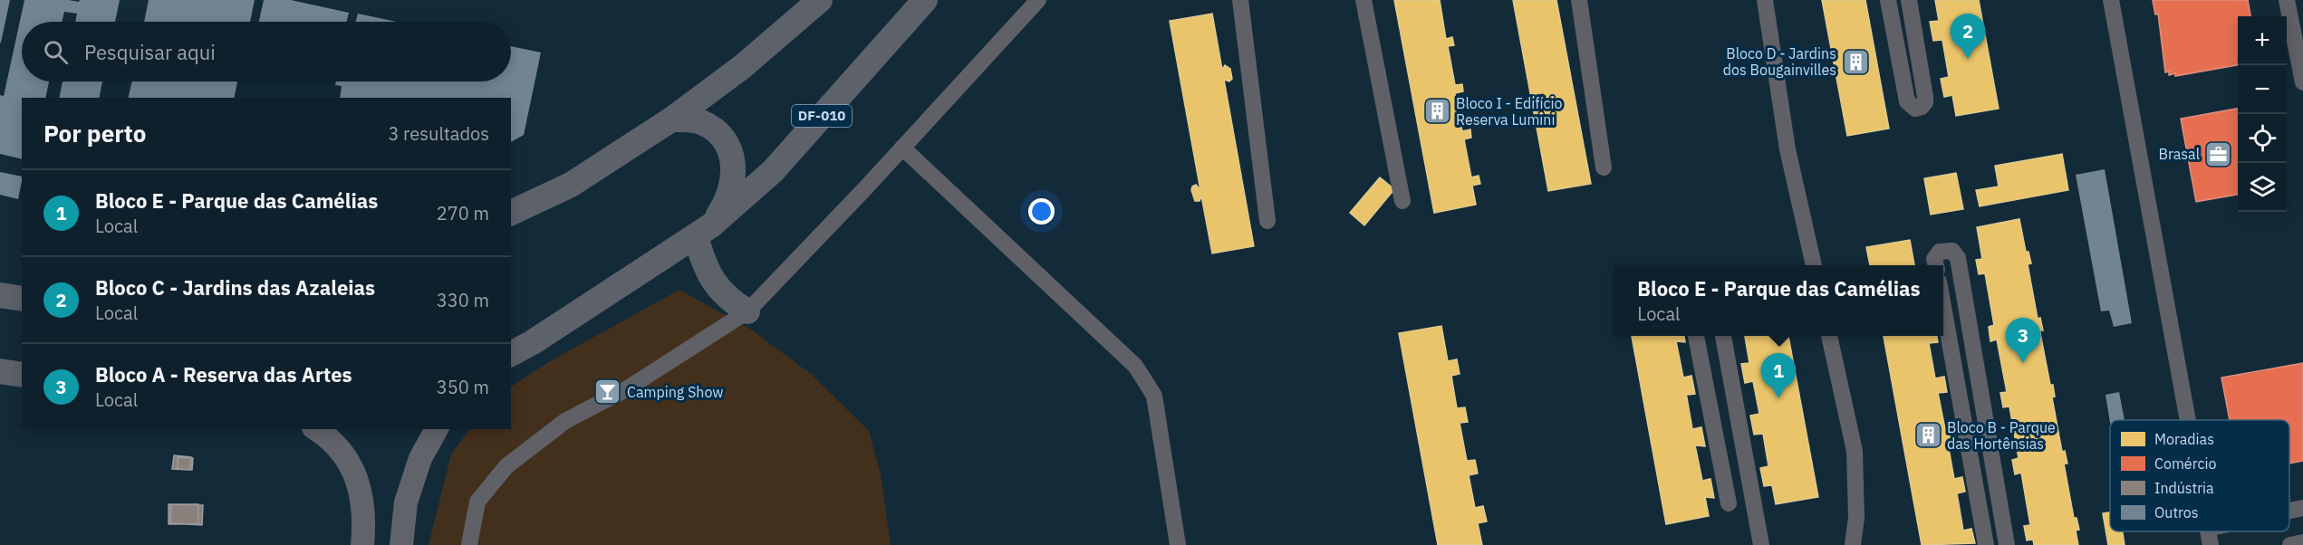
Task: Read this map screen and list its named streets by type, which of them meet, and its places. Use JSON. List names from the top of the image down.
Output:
{
  "streets": {
    "main road": ["DF-010"]
  },
  "places": {
    "building": ["Bloco D - Jardins dos Bougainvilles", "Bloco I - Edifício Reserva Lumini", "Bloco B - Parque das Hortênsias"],
    "office": ["Brasal"],
    "bar": ["Camping Show"]
  },
  "legend": [
    "Moradias",
    "Comércio",
    "Indústria",
    "Outros"
  ],
  "page": {
    "pins": ["2", "3", "1"],
    "map_buttons": ["+", "−"],
    "search": "Pesquisar aqui",
    "heading": ["Por perto", "3 resultados"],
    "list": [
      {
        "mark": "1",
        "name": "Bloco E - Parque das Camélias",
        "note": "Local",
        "value": "270 m"
      },
      {
        "mark": "2",
        "name": "Bloco C - Jardins das Azaleias",
        "note": "Local",
        "value": "330 m"
      },
      {
        "mark": "3",
        "name": "Bloco A - Reserva das Artes",
        "note": "Local",
        "value": "350 m"
      }
    ],
    "popup": ["Bloco E - Parque das Camélias", "Local"]
  }
}
